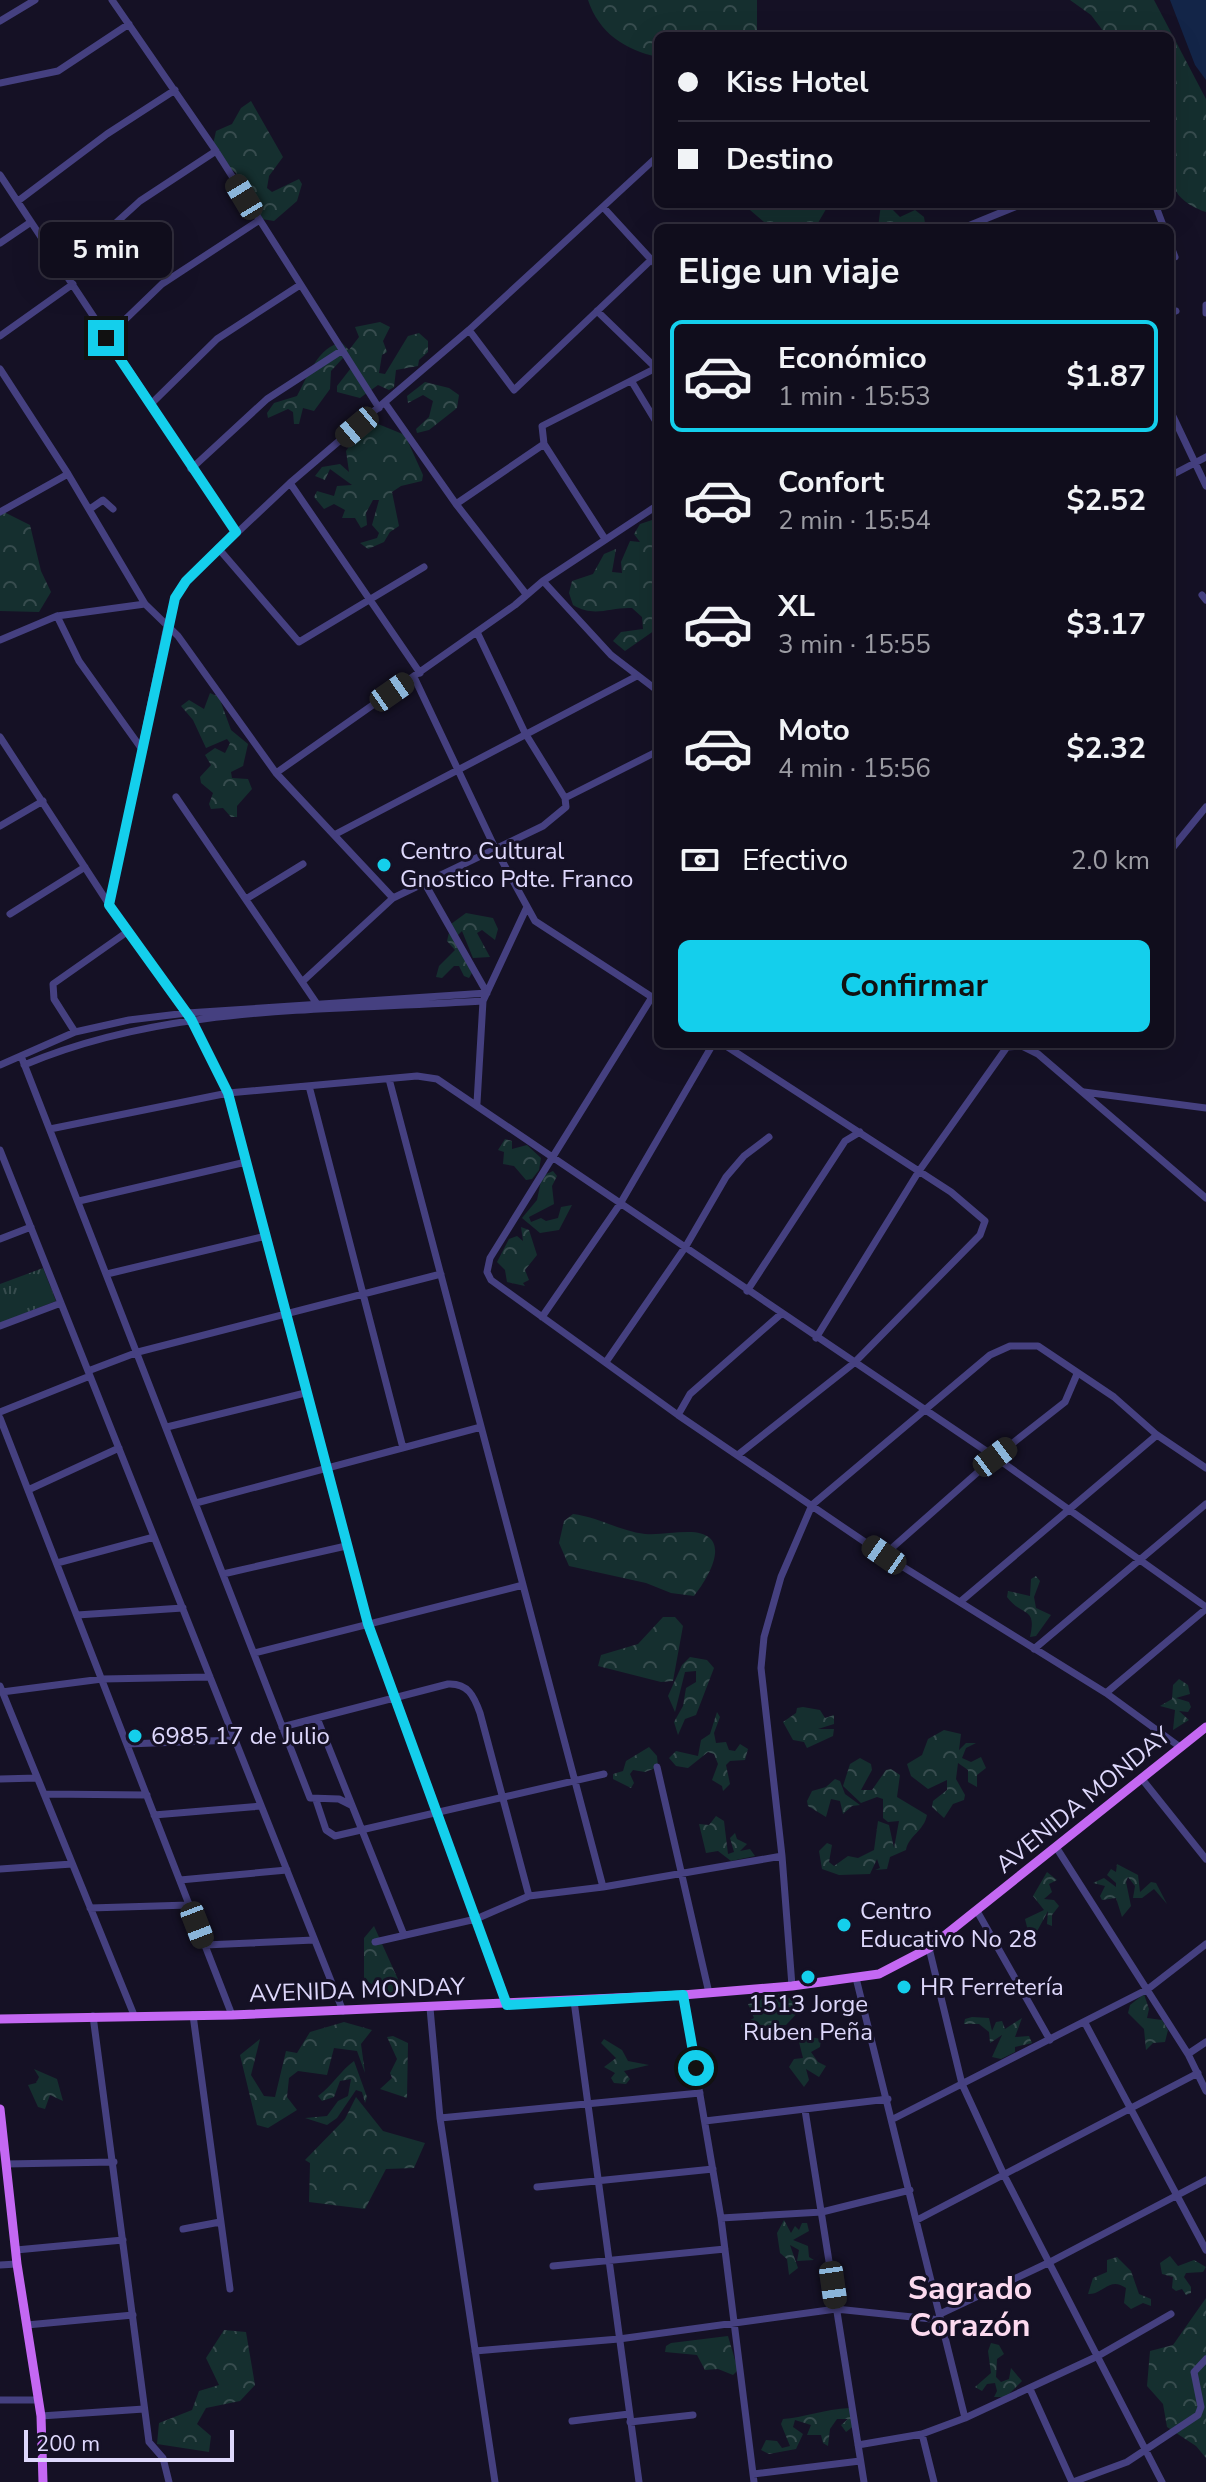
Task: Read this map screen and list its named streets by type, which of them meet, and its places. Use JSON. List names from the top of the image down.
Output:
{
  "streets": {
    "main road": ["AVENIDA MONDAY"]
  },
  "districts": ["Sagrado Corazón"],
  "places": [
    "Centro Cultural Gnostico Pdte. Franco",
    "6985 17 de Julio",
    "Centro Educativo No 28",
    "1513 Jorge Ruben Peña",
    "HR Ferretería"
  ],
  "scale_bar": "200 m",
  "page": {
    "banner": ["Kiss Hotel", "Destino"],
    "bubble": "5 min",
    "heading": "Elige un viaje",
    "list": [
      {
        "name": "Económico",
        "note": "1 min · 15:53",
        "value": "$1.87"
      },
      {
        "name": "Confort",
        "note": "2 min · 15:54",
        "value": "$2.52"
      },
      {
        "name": "XL",
        "note": "3 min · 15:55",
        "value": "$3.17"
      },
      {
        "name": "Moto",
        "note": "4 min · 15:56",
        "value": "$2.32"
      }
    ],
    "pay": ["Efectivo", "2.0 km"],
    "buttons": "Confirmar",
    "scale": "200 m"
  }
}
